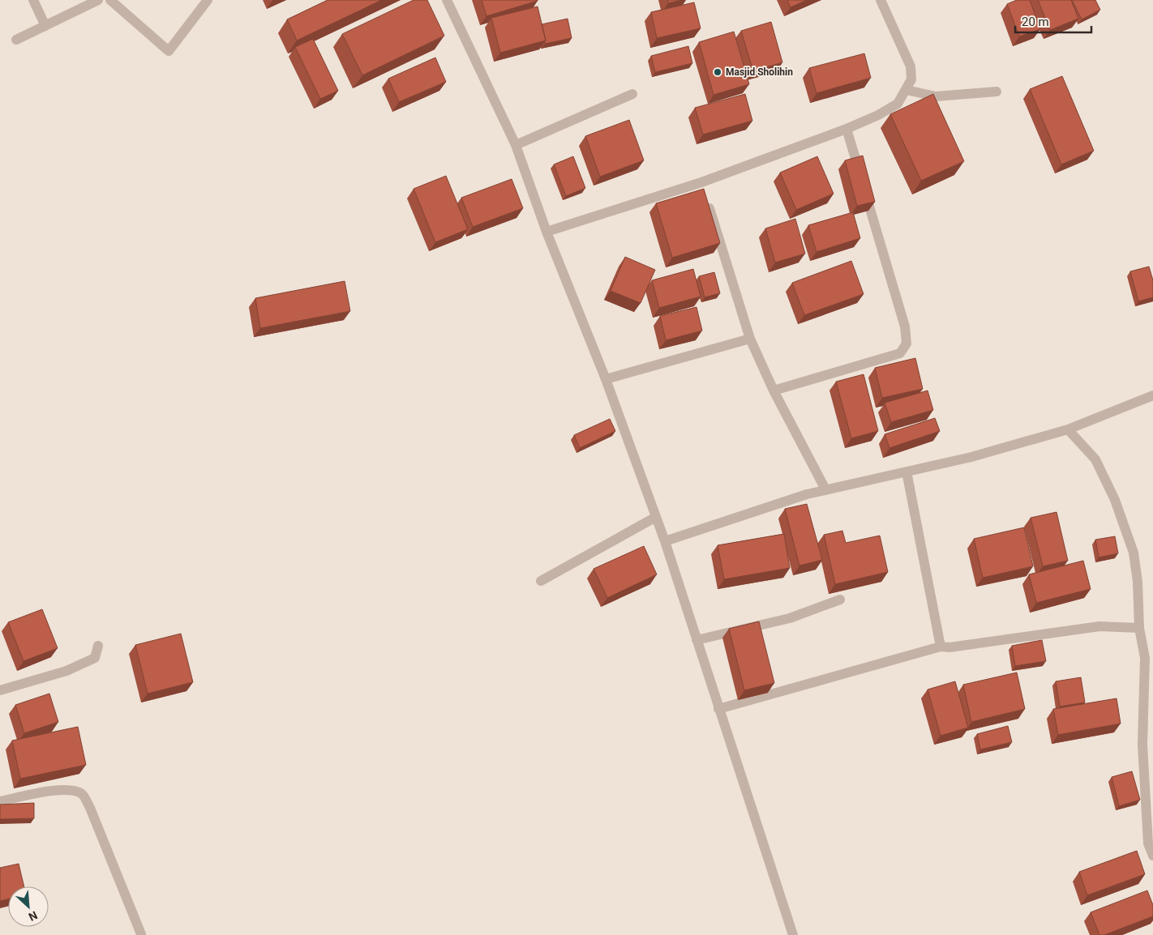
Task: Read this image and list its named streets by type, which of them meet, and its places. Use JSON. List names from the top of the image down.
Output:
{
  "places": ["Masjid Sholihin"],
  "scale_bar": "20 m",
  "north": "bottom right"
}
